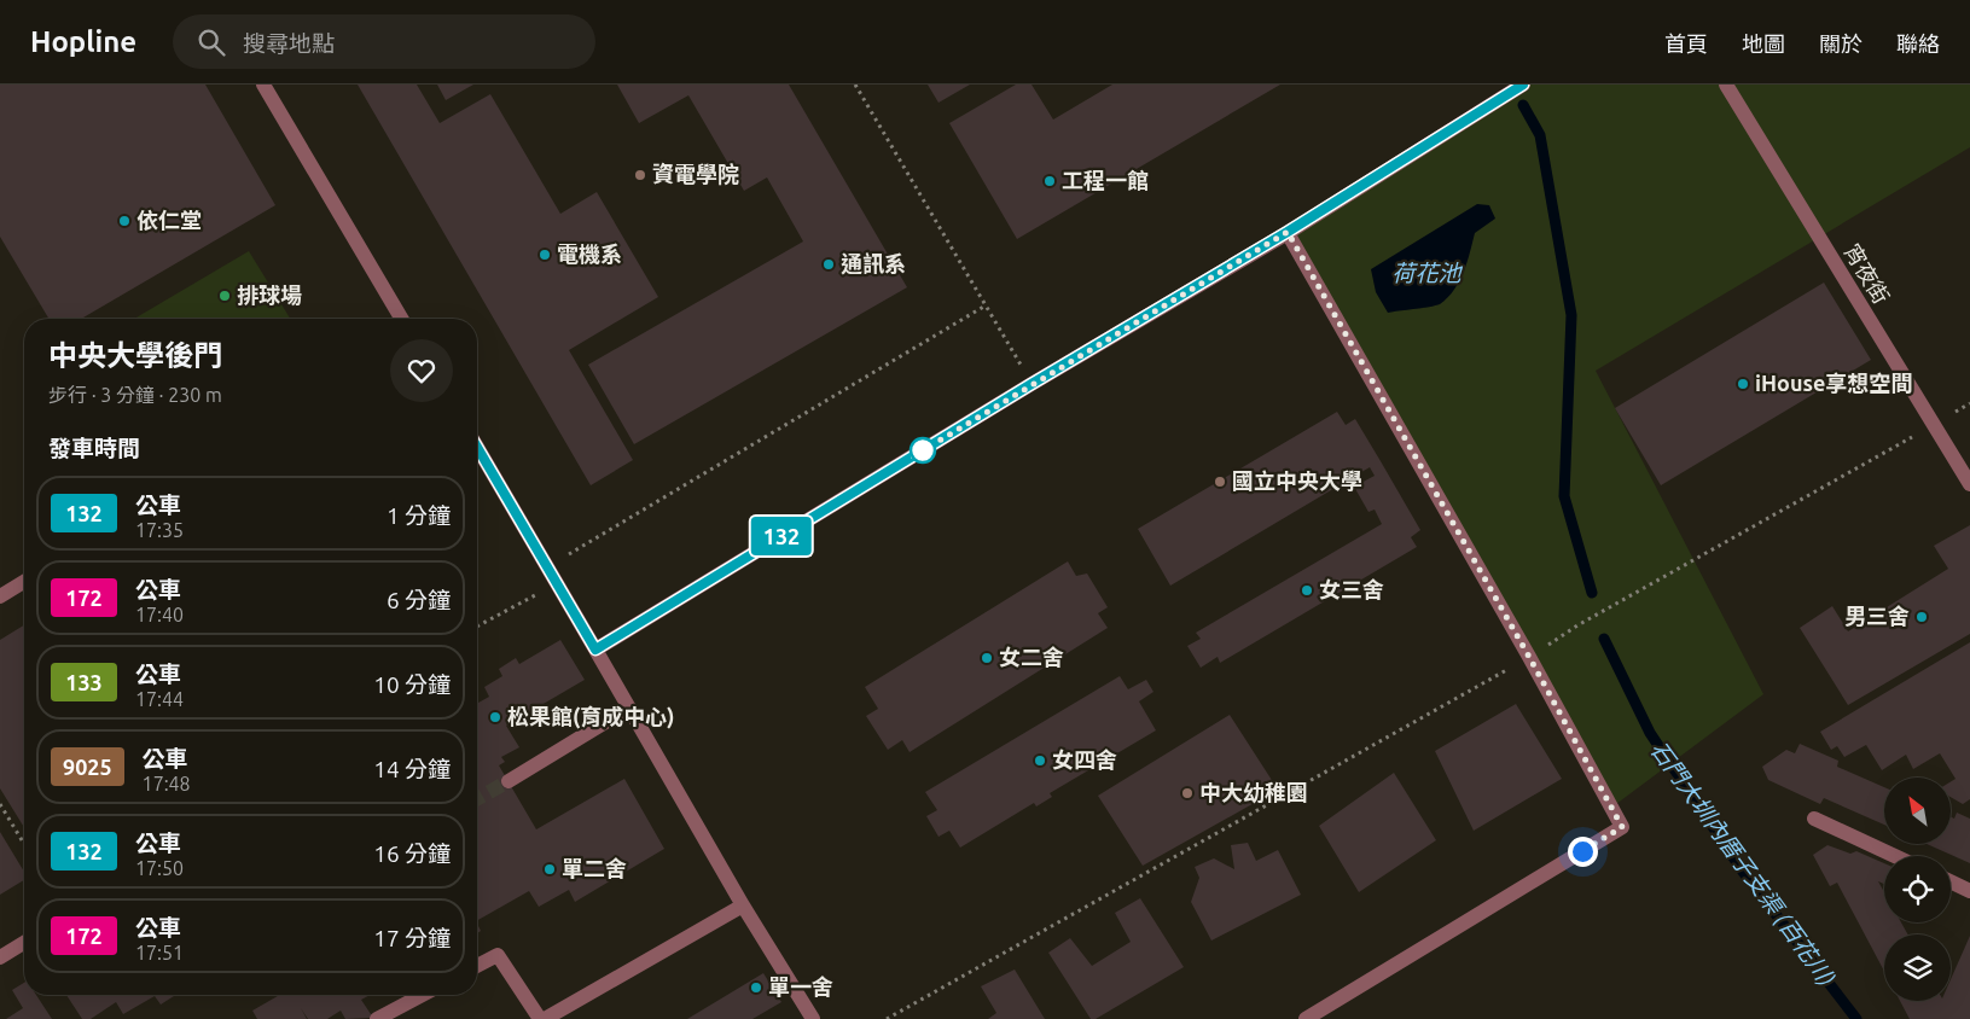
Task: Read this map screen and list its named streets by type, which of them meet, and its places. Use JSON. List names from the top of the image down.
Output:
{
  "streets": {
    "street": ["宵夜街"]
  },
  "water": ["荷花池", "石門大圳內厝子支渠 (百花川)"],
  "places": [
    "資電學院",
    "工程一館",
    "依仁堂",
    "電機系",
    "通訊系",
    "排球場",
    "iHouse享想空間",
    "國立中央大學",
    "女三舍",
    "男三舍",
    "女二舍",
    "松果館(育成中心)",
    "女四舍",
    "中大幼稚園",
    "單二舍",
    "單一舍"
  ],
  "lines": ["bus line 132"],
  "north": "top left",
  "page": {
    "header": "Hopline",
    "search": "搜尋地點",
    "nav": [
      "首頁",
      "地圖",
      "關於",
      "聯絡"
    ],
    "on_map": "132",
    "heading": [
      ["中央大學後門", "步行 · 3 分鐘 · 230 m"],
      "發車時間"
    ],
    "list": [
      {
        "mark": "132",
        "name": "公車",
        "note": "17:35",
        "value": "1 分鐘"
      },
      {
        "mark": "172",
        "name": "公車",
        "note": "17:40",
        "value": "6 分鐘"
      },
      {
        "mark": "133",
        "name": "公車",
        "note": "17:44",
        "value": "10 分鐘"
      },
      {
        "mark": "9025",
        "name": "公車",
        "note": "17:48",
        "value": "14 分鐘"
      },
      {
        "mark": "132",
        "name": "公車",
        "note": "17:50",
        "value": "16 分鐘"
      },
      {
        "mark": "172",
        "name": "公車",
        "note": "17:51",
        "value": "17 分鐘"
      }
    ]
  }
}
